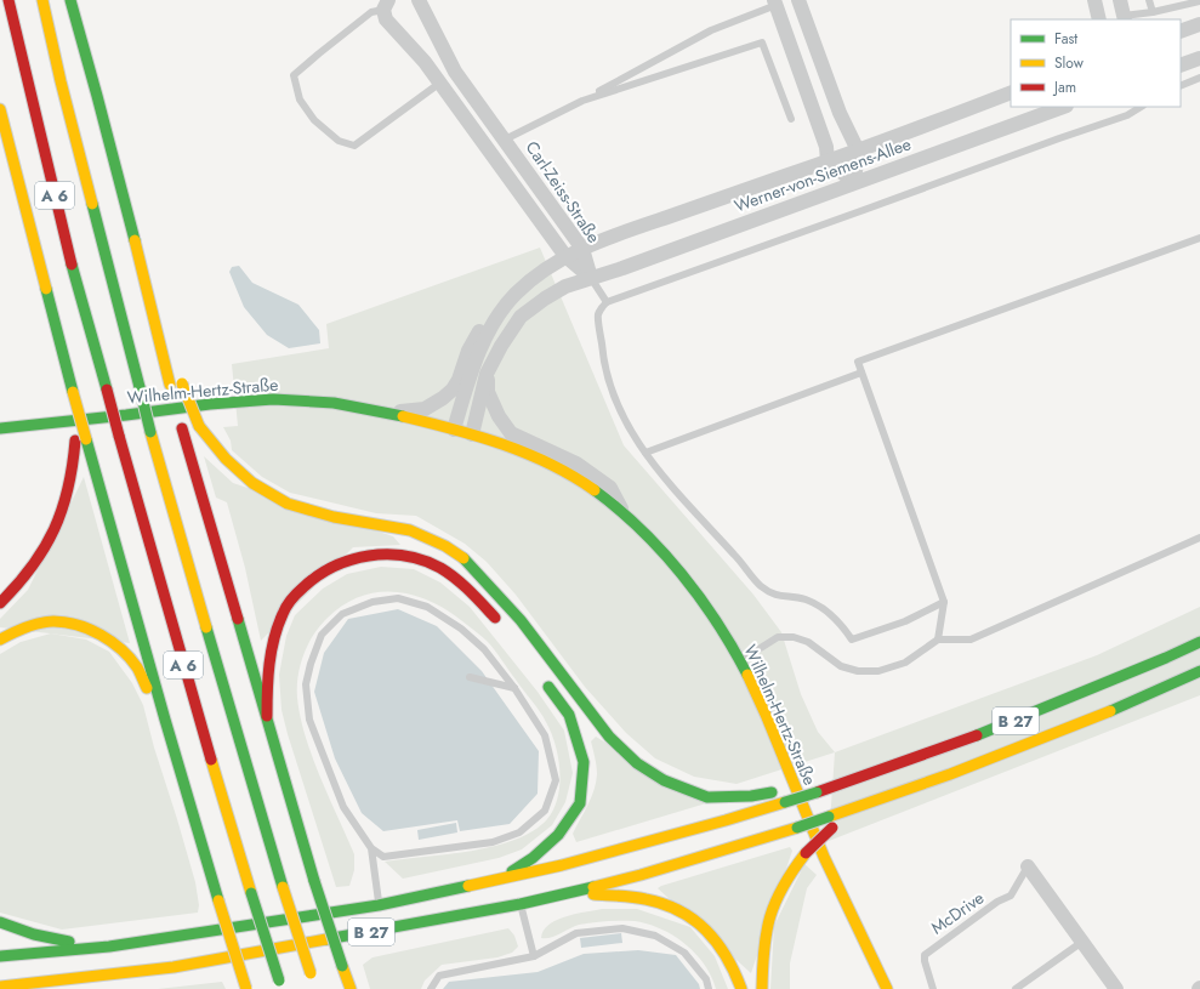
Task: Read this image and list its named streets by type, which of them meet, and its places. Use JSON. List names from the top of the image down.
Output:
{
  "streets": {
    "main road": ["A 6", "Wilhelm-Hertz-Straße", "B 27"],
    "street": ["Werner-von-Siemens-Allee", "Carl-Zeiss-Straße"],
    "lane": ["McDrive"]
  },
  "crossings": [
    ["Werner-von-Siemens-Allee", "Carl-Zeiss-Straße"],
    ["Werner-von-Siemens-Allee", "Wilhelm-Hertz-Straße"]
  ],
  "legend": ["Fast", "Slow", "Jam"]
}
